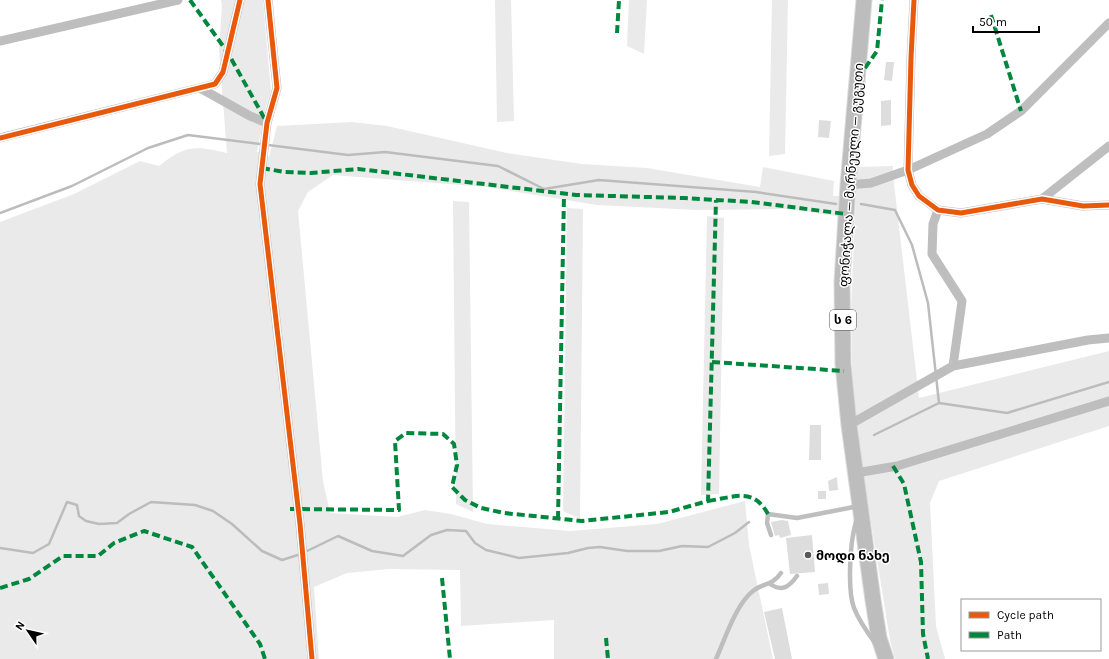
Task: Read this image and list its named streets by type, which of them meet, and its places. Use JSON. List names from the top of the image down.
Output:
{
  "streets": {
    "highway": ["ფონიჭალა — მარნეული — გუგუთი", "ს 6"]
  },
  "places": ["მოდი ნახე"],
  "legend": ["Cycle path", "Path"],
  "scale_bar": "50 m",
  "north": "top left"
}
